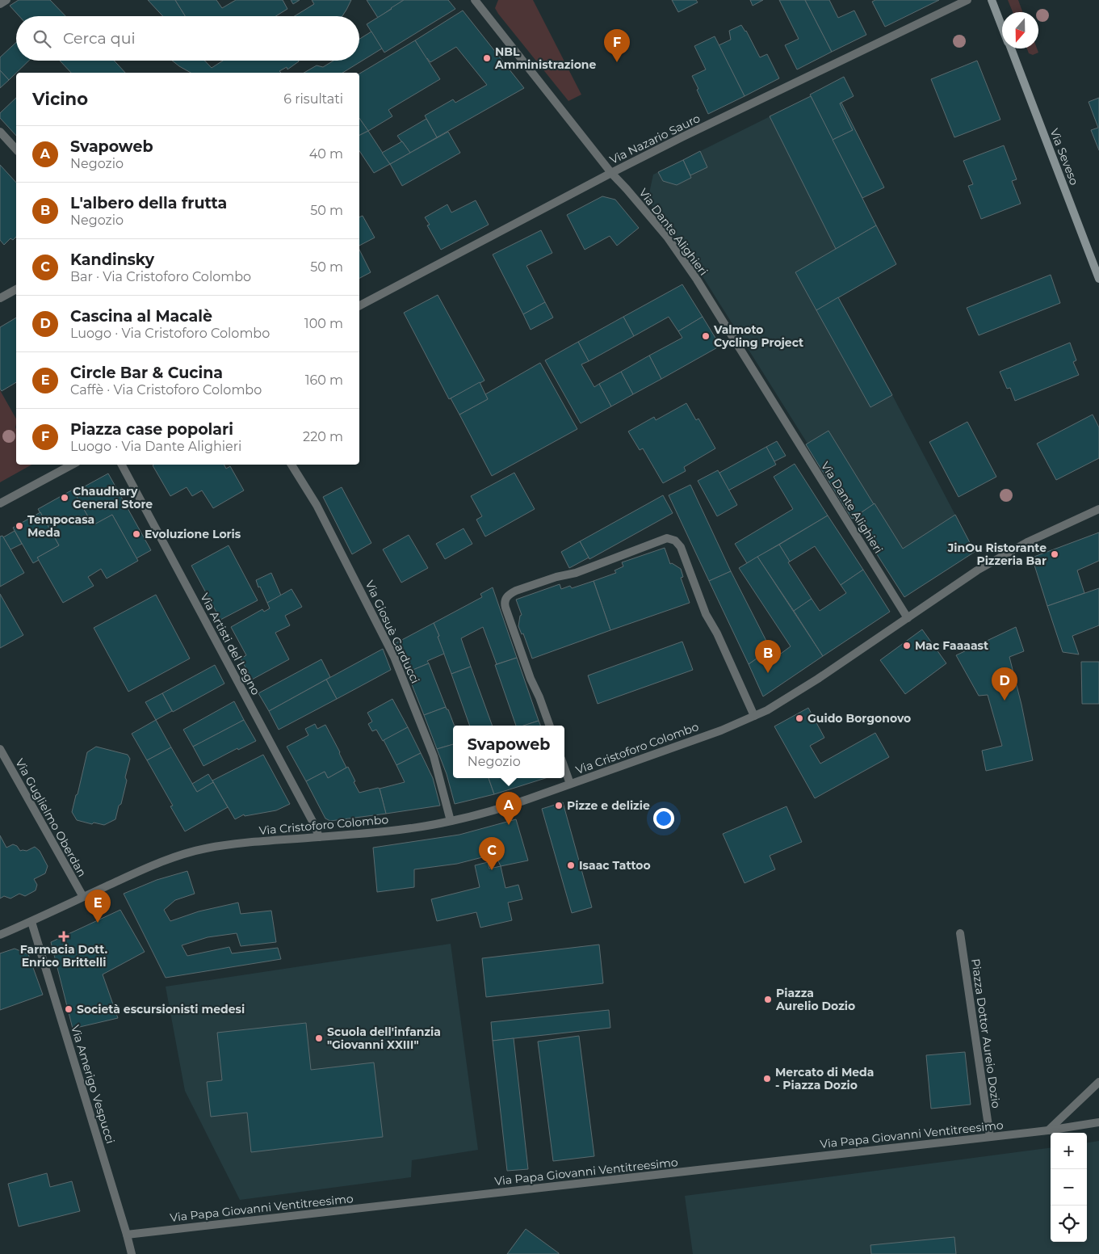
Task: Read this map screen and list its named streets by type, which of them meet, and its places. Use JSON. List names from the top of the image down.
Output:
{
  "streets": {
    "street": [
      "Via Nazario Sauro",
      "Via Seveso",
      "Via Dante Alighieri",
      "Via Giosuè Carducci",
      "Via Artisti del Legno",
      "Via Cristoforo Colombo",
      "Via Guglielmo Oberdan",
      "Piazza Dottor Aureio Dozio",
      "Via Amerigo Vespucci",
      "Via Papa Giovanni Ventitreesimo"
    ]
  },
  "crossings": [
    ["Via Nazario Sauro", "Via Dante Alighieri"],
    ["Via Dante Alighieri", "Via Cristoforo Colombo"],
    ["Via Giosuè Carducci", "Via Cristoforo Colombo"],
    ["Via Artisti del Legno", "Via Cristoforo Colombo"],
    ["Via Cristoforo Colombo", "Via Guglielmo Oberdan"],
    ["Via Cristoforo Colombo", "Via Amerigo Vespucci"],
    ["Piazza Dottor Aureio Dozio", "Via Papa Giovanni Ventitreesimo"],
    ["Via Amerigo Vespucci", "Via Papa Giovanni Ventitreesimo"]
  ],
  "places": {
    "other": [
      "NBL Amministrazione",
      "Valmoto Cycling Project",
      "Chaudhary General Store",
      "Tempocasa Meda",
      "Evoluzione Loris",
      "JinOu Ristorante Pizzeria Bar",
      "Mac Faaaast",
      "Guido Borgonovo",
      "Pizze e delizie",
      "Isaac Tattoo",
      "Piazza Aurelio Dozio",
      "Società escursionisti medesi",
      "Scuola dell'infanzia \"Giovanni XXIII\"",
      "Mercato di Meda - Piazza Dozio"
    ],
    "health": ["Farmacia Dott. Enrico Brittelli"]
  },
  "north": "bottom",
  "page": {
    "search": "Cerca qui",
    "pins": [
      "F",
      "B",
      "D",
      "A",
      "C",
      "E"
    ],
    "heading": ["Vicino", "6 risultati"],
    "list": [
      {
        "mark": "A",
        "name": "Svapoweb",
        "note": "Negozio",
        "value": "40 m"
      },
      {
        "mark": "B",
        "name": "L'albero della frutta",
        "note": "Negozio",
        "value": "50 m"
      },
      {
        "mark": "C",
        "name": "Kandinsky",
        "note": "Bar · Via Cristoforo Colombo",
        "value": "50 m"
      },
      {
        "mark": "D",
        "name": "Cascina al Macalè",
        "note": "Luogo · Via Cristoforo Colombo",
        "value": "100 m"
      },
      {
        "mark": "E",
        "name": "Circle Bar & Cucina",
        "note": "Caffè · Via Cristoforo Colombo",
        "value": "160 m"
      },
      {
        "mark": "F",
        "name": "Piazza case popolari",
        "note": "Luogo · Via Dante Alighieri",
        "value": "220 m"
      }
    ],
    "popup": ["Svapoweb", "Negozio"],
    "map_buttons": ["+", "−"]
  }
}
